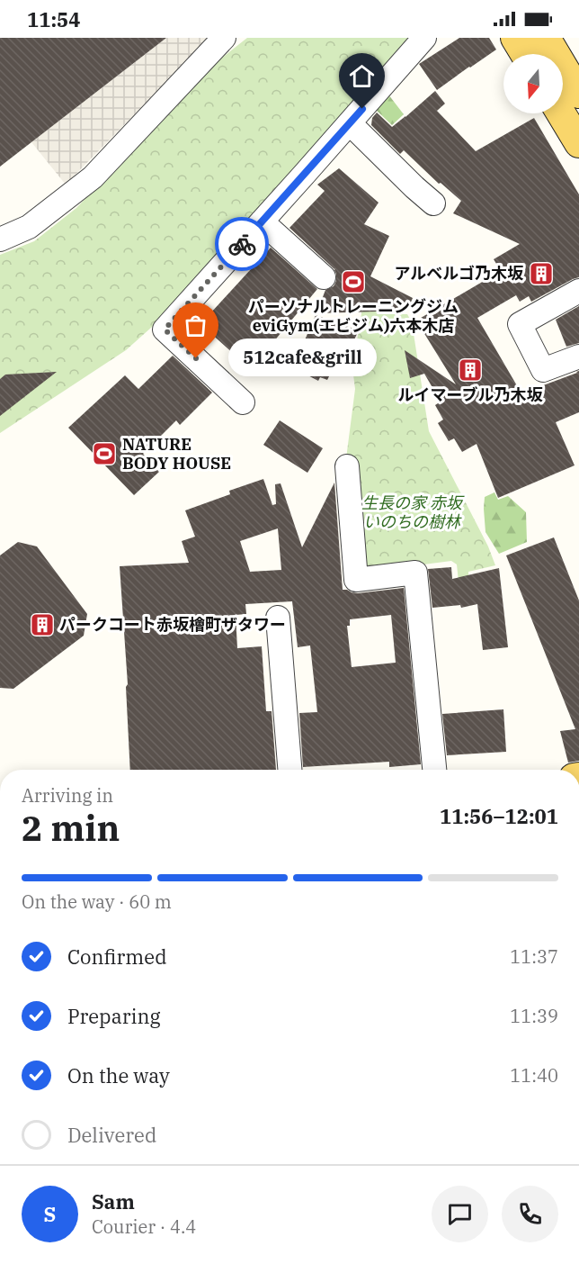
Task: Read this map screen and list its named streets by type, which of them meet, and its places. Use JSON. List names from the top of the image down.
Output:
{
  "parks": ["生長の家 赤坂 いのちの樹林"],
  "places": {
    "building": ["アルベルゴ乃木坂", "ルイマーブル乃木坂", "パークコート赤坂檜町ザタワー"],
    "sports": ["パーソナルトレーニングジム eviGym(エビジム)六本木店", "NATURE BODY HOUSE"],
    "other": ["512cafe&grill"]
  },
  "north": "bottom",
  "page": {
    "status": "11:54",
    "bubble": "512cafe&grill",
    "heading": ["2 min", "Arriving in", "11:56–12:01"],
    "panel": ["Sam", "Courier · 4.4"],
    "bar": "On the way · 60 m",
    "list": [
      ["Confirmed", "11:37"],
      ["Preparing", "11:39"],
      ["On the way", "11:40"],
      "Delivered"
    ],
    "round": "S"
  }
}
